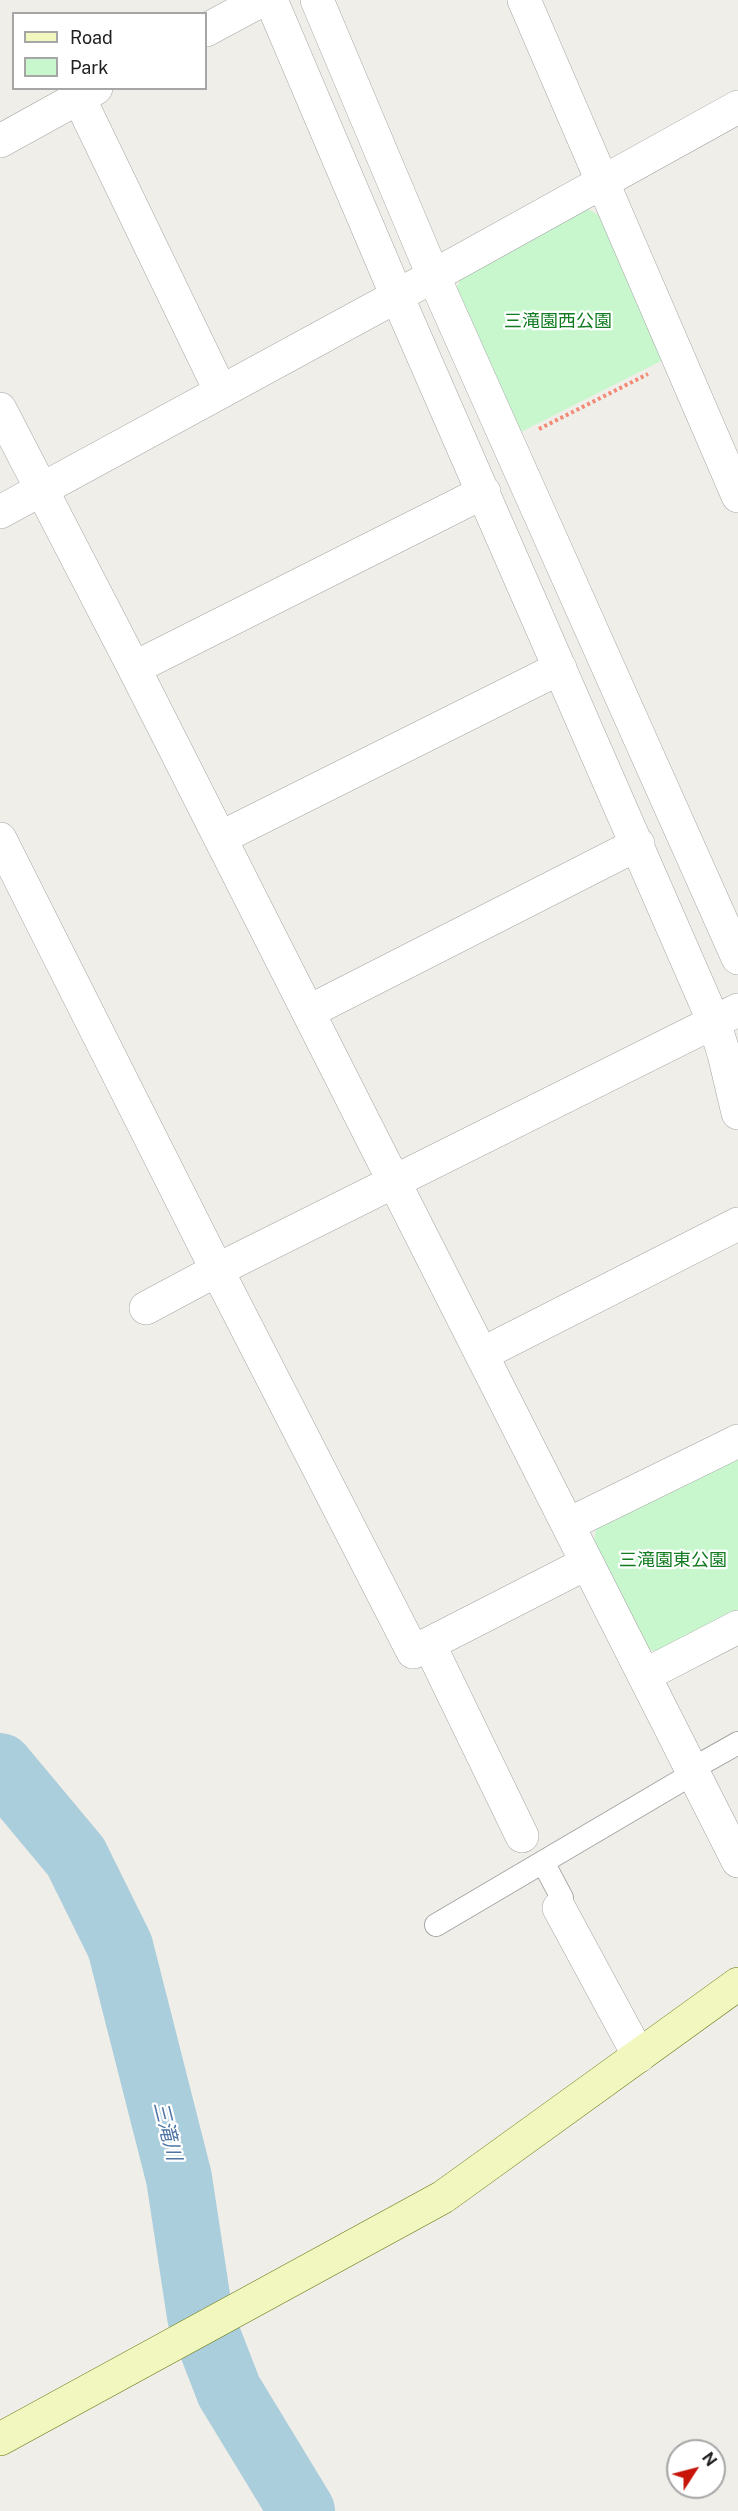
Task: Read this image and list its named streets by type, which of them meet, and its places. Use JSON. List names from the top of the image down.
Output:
{
  "water": ["三滝川"],
  "parks": ["三滝園西公園", "三滝園東公園"],
  "legend": ["Road", "Park"],
  "north": "top right"
}
